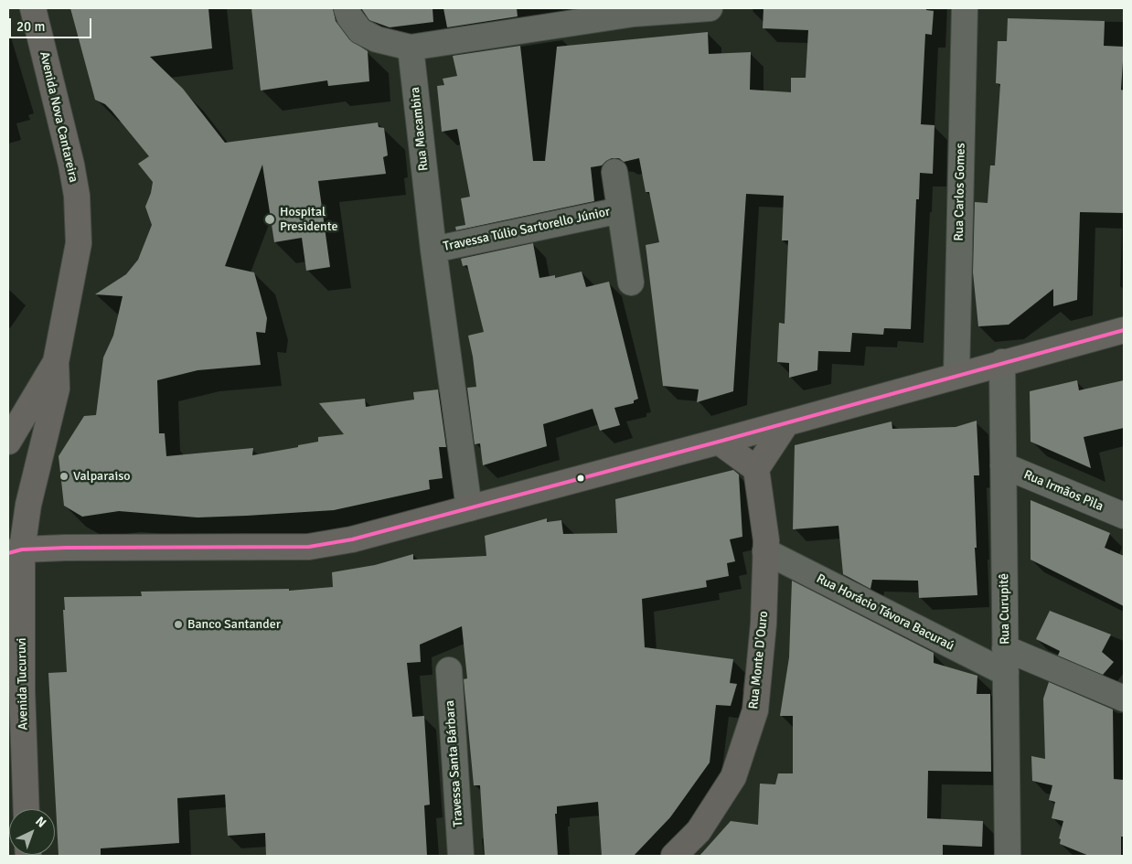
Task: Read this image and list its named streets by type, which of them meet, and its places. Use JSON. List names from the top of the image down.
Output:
{
  "streets": {
    "main road": ["Avenida Nova Cantareira", "Rua Monte D'Ouro", "Avenida Tucuruvi"],
    "street": [
      "Rua Macambira",
      "Rua Carlos Gomes",
      "Travessa Túlio Sartorello Júnior",
      "Rua Irmãos Pìla",
      "Rua Curupitê",
      "Rua Horácio Távora Bacuraú",
      "Travessa Santa Bárbara"
    ]
  },
  "crossings": [
    ["Avenida Nova Cantareira", "Avenida Tucuruvi"],
    ["Rua Macambira", "Travessa Túlio Sartorello Júnior"],
    ["Rua Irmãos Pìla", "Rua Curupitê"],
    ["Rua Curupitê", "Rua Horácio Távora Bacuraú"],
    ["Rua Horácio Távora Bacuraú", "Rua Monte D'Ouro"]
  ],
  "places": ["Hospital Presidente", "Valparaiso", "Banco Santander"],
  "scale_bar": "20 m",
  "north": "top right"
}
